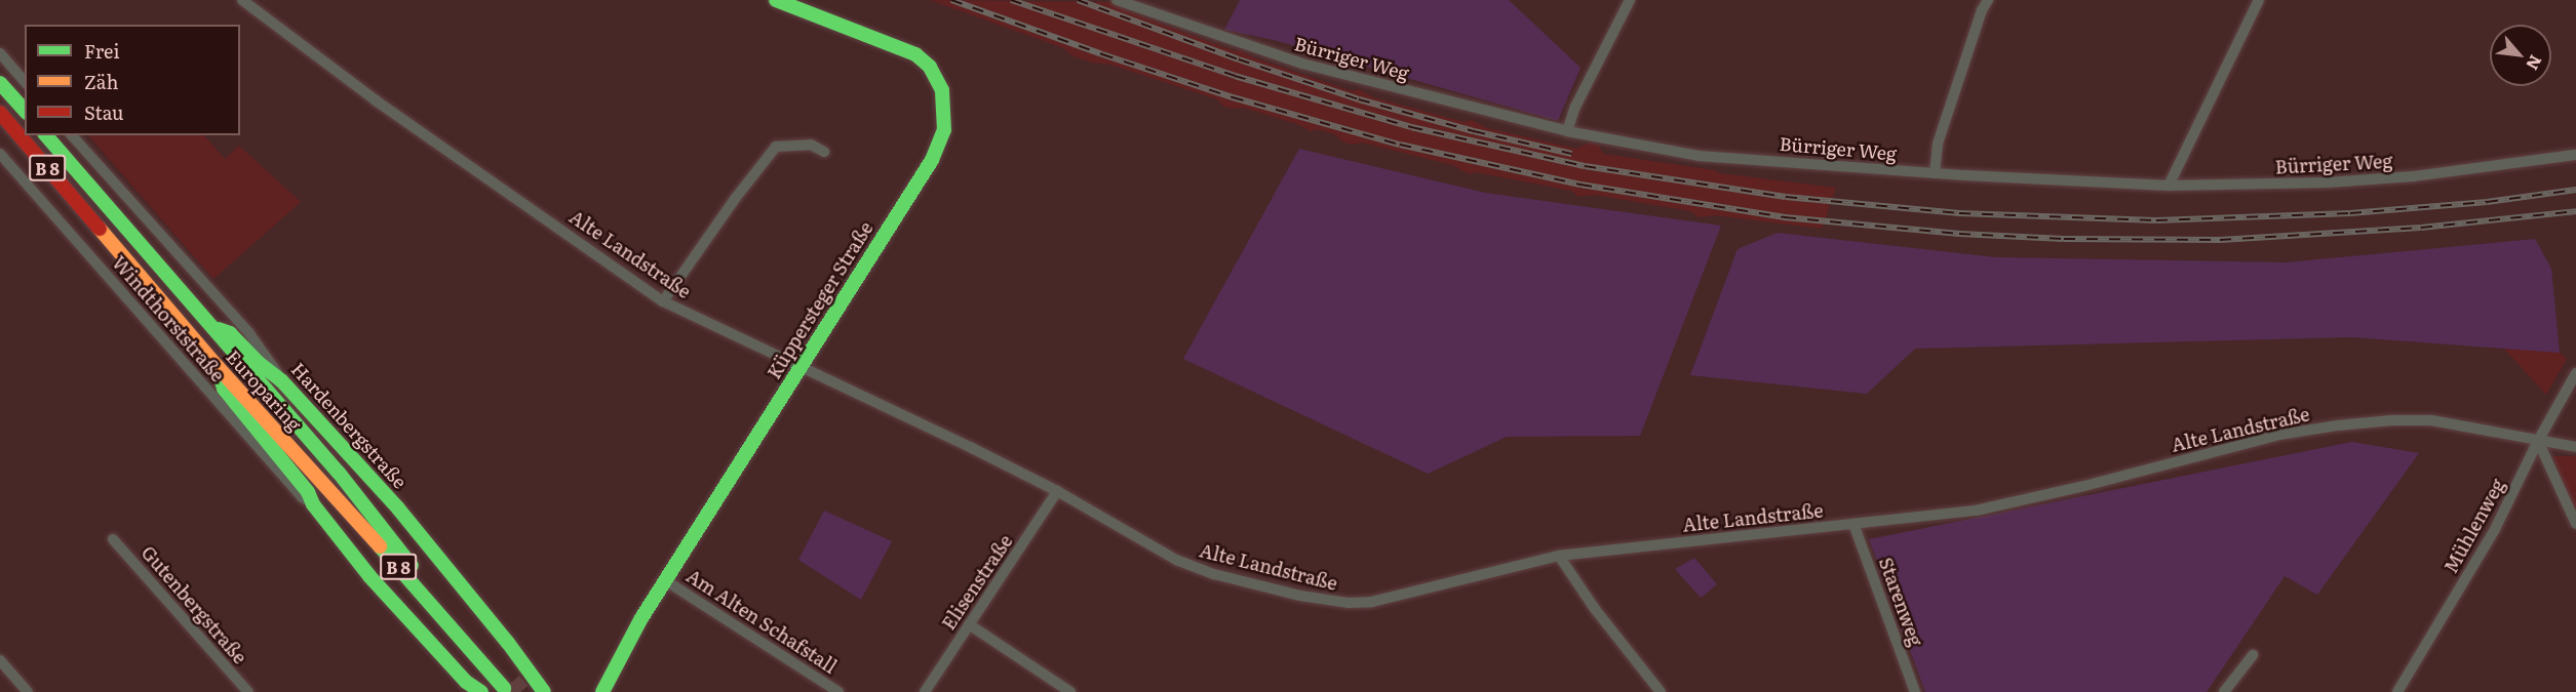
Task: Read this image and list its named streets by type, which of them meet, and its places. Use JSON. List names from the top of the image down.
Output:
{
  "streets": {
    "main road": [
      "B 8",
      "Küppersteger Straße",
      "Windthorststraße",
      "Europaring",
      "Hardenbergstraße"
    ],
    "street": [
      "Bürriger Weg",
      "Alte Landstraße",
      "Mühlenweg",
      "Elisenstraße",
      "Starenweg",
      "Gutenbergstraße",
      "Am Alten Schafstall"
    ]
  },
  "crossings": [
    ["Alte Landstraße", "Küppersteger Straße"],
    ["Alte Landstraße", "Mühlenweg"],
    ["Alte Landstraße", "Elisenstraße"],
    ["Alte Landstraße", "Starenweg"],
    ["Küppersteger Straße", "Am Alten Schafstall"],
    ["Windthorststraße", "Europaring"],
    ["Europaring", "Hardenbergstraße"]
  ],
  "legend": ["Frei", "Zäh", "Stau"],
  "north": "bottom right"
}
